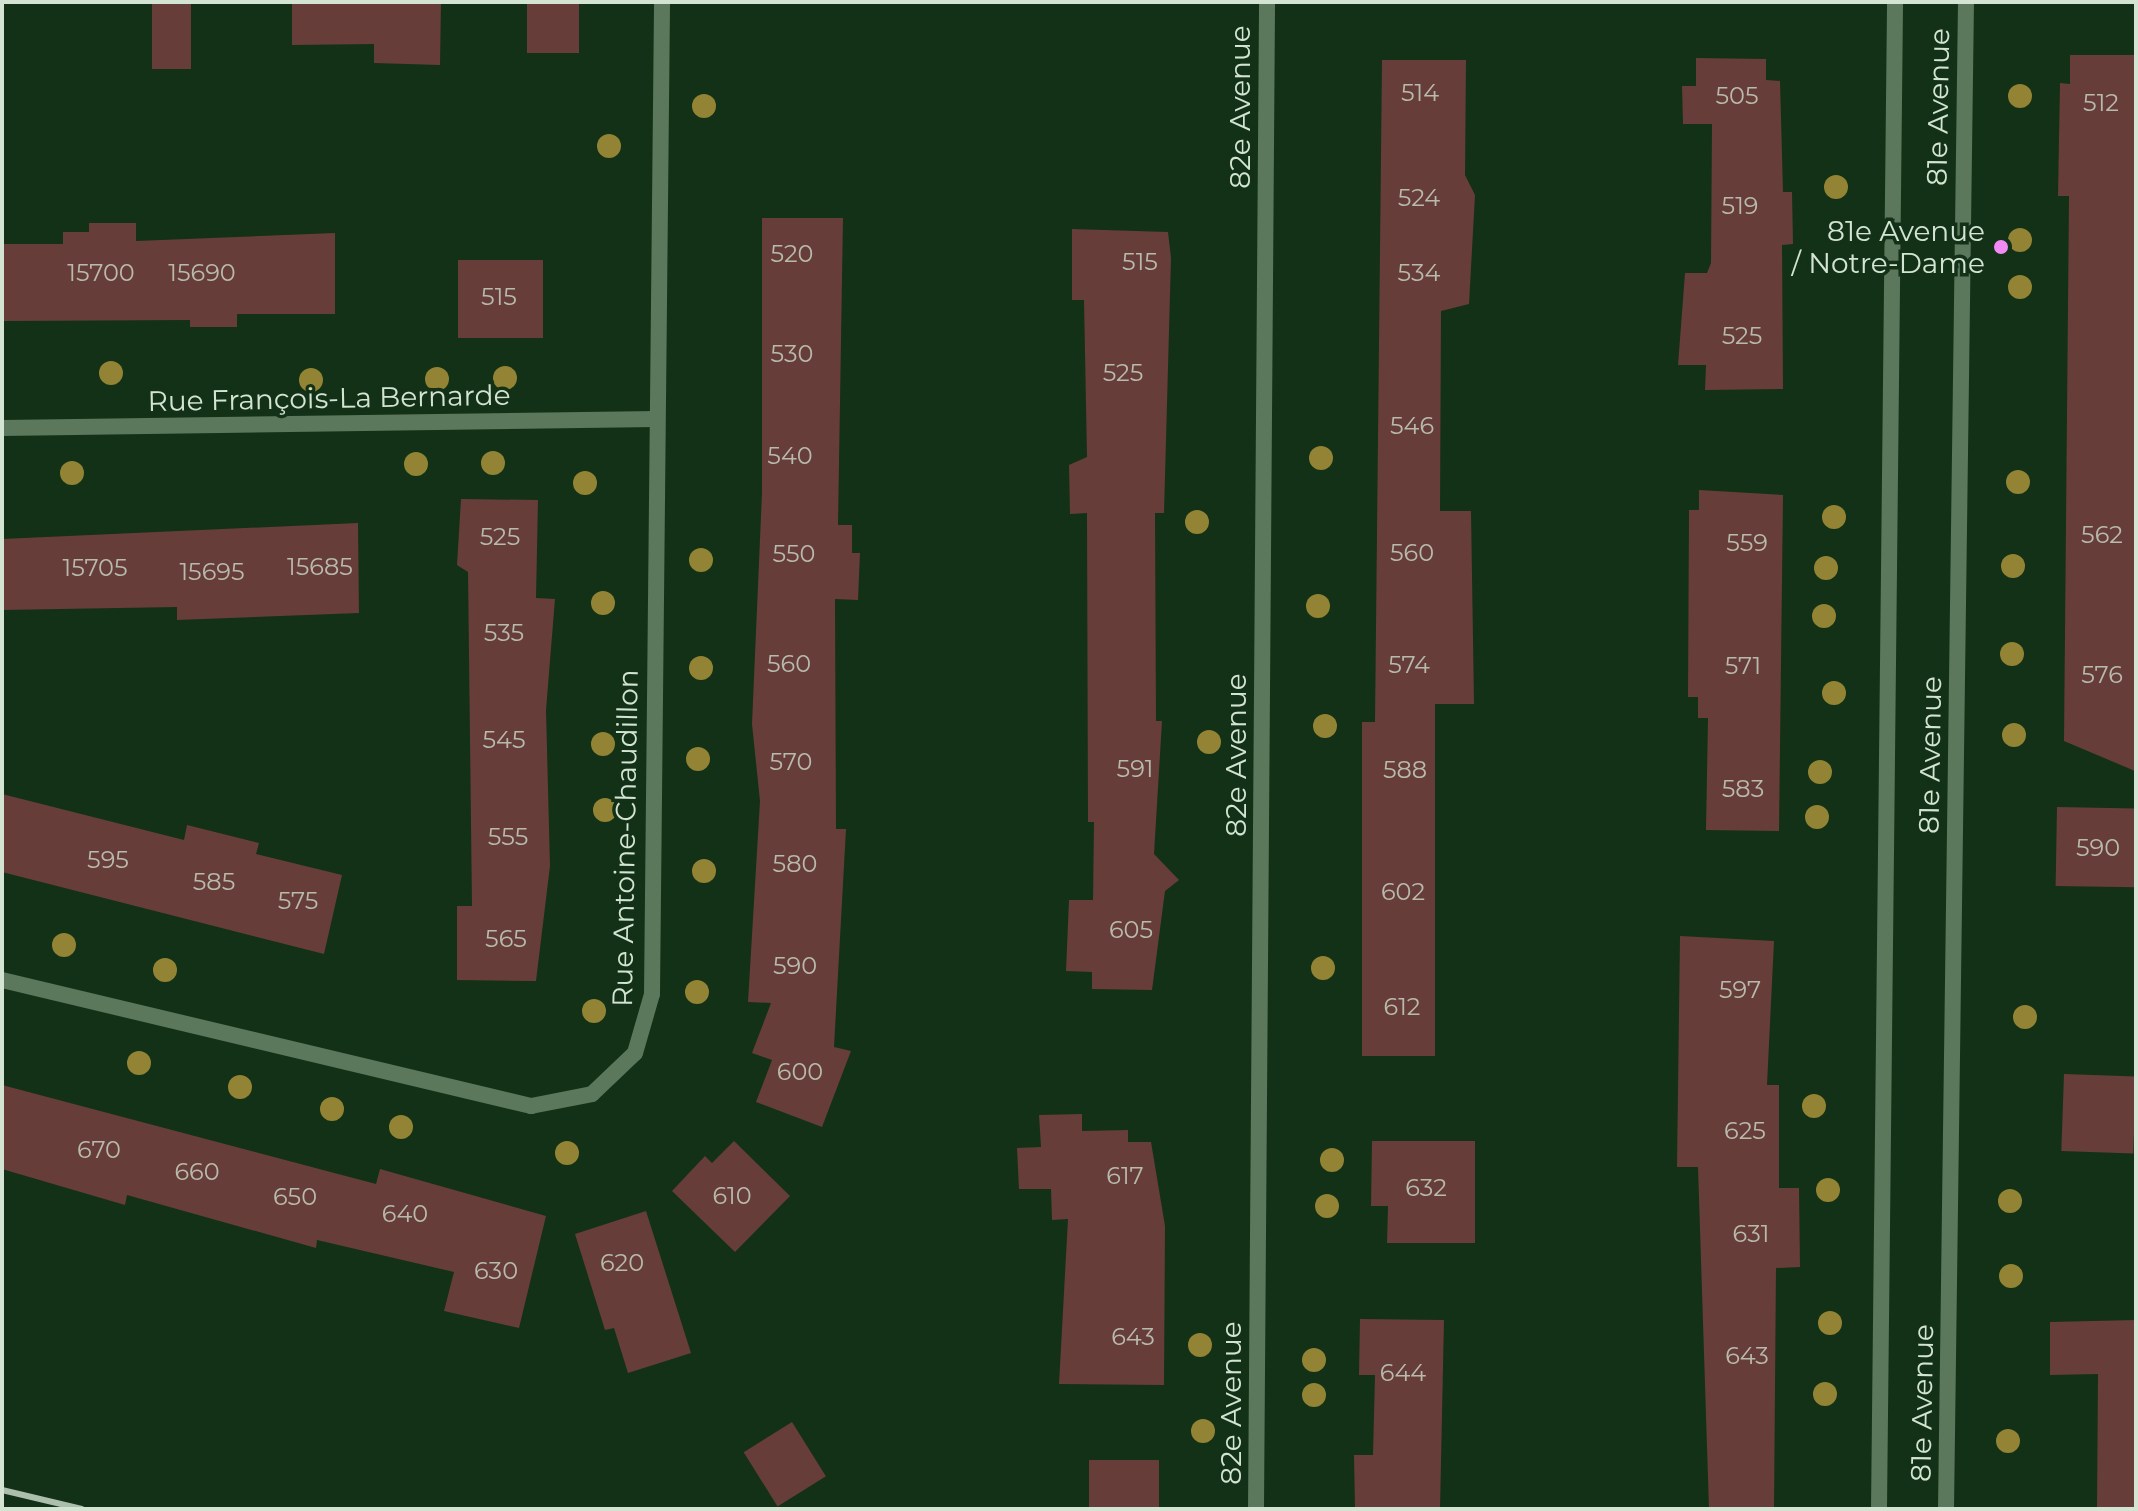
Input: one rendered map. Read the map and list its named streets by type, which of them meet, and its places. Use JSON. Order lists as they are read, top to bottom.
{
  "streets": {
    "street": [
      "82e Avenue",
      "81e Avenue",
      "Rue François-La Bernarde",
      "Rue Antoine-Chaudillon"
    ]
  },
  "crossings": [
    ["Rue François-La Bernarde", "Rue Antoine-Chaudillon"]
  ],
  "places": ["81e Avenue / Notre-Dame"],
  "house_numbers": [
    "514",
    "505",
    "512",
    "524",
    "519",
    "520",
    "515",
    "15700",
    "15690",
    "534",
    "515",
    "525",
    "530",
    "525",
    "546",
    "540",
    "562",
    "525",
    "559",
    "560",
    "550",
    "15685",
    "15705",
    "15695",
    "535",
    "560",
    "574",
    "571",
    "576",
    "545",
    "570",
    "591",
    "588",
    "583",
    "555",
    "590",
    "595",
    "580",
    "585",
    "602",
    "575",
    "605",
    "565",
    "590",
    "597",
    "612",
    "600",
    "625",
    "670",
    "660",
    "617",
    "632",
    "610",
    "650",
    "640",
    "631",
    "620",
    "630",
    "643",
    "643",
    "644"
  ]
}
